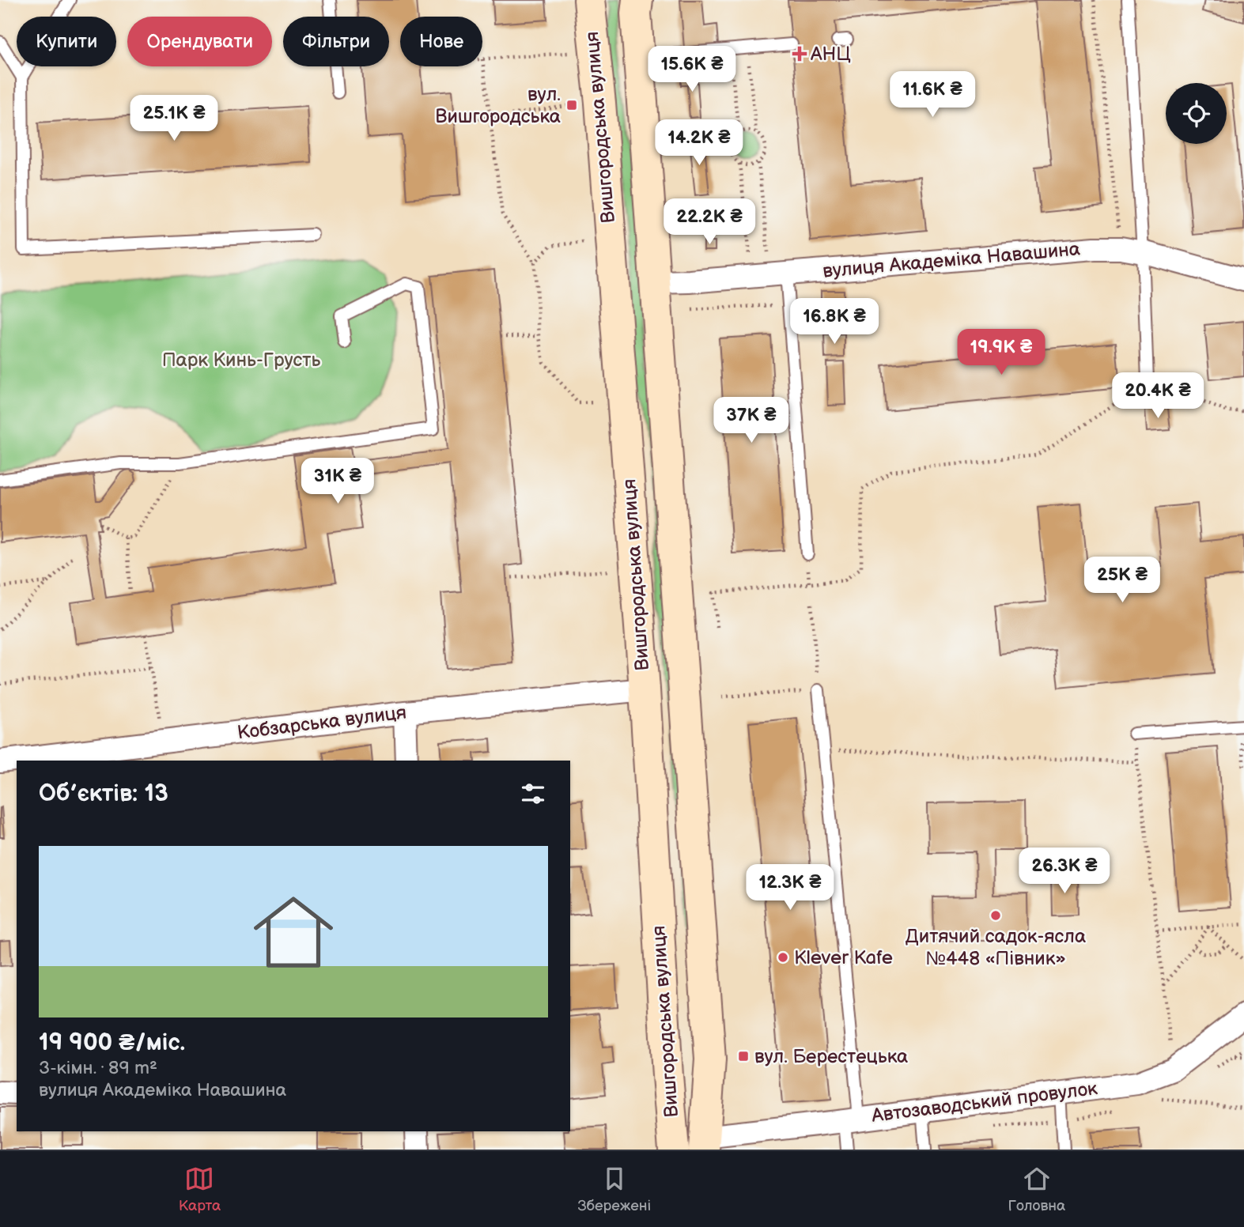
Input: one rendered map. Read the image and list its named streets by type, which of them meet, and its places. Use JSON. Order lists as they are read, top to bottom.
{
  "streets": {
    "main road": ["Вишгородська вулиця"],
    "street": ["вулиця Академіка Навашина", "Кобзарська вулиця", "Автозаводський провулок"]
  },
  "crossings": [
    ["Вишгородська вулиця", "вулиця Академіка Навашина"],
    ["Вишгородська вулиця", "Кобзарська вулиця"],
    ["Вишгородська вулиця", "Автозаводський провулок"]
  ],
  "parks": ["Парк Кинь-Грусть"],
  "places": {
    "health": ["АНЦ"],
    "transit": ["вул. Вишгородська", "вул. Берестецька"],
    "other": ["Дитячий садок-ясла №448 «Півник»", "Klever Kafe"]
  },
  "page": {
    "chip": [
      "Купити",
      "Орендувати",
      "Фільтри",
      "Нове"
    ],
    "price": [
      "15.6K ₴",
      "11.6K ₴",
      "25.1K ₴",
      "14.2K ₴",
      "22.2K ₴",
      "16.8K ₴",
      "19.9K ₴",
      "20.4K ₴",
      "37K ₴",
      "31K ₴",
      "25K ₴",
      "26.3K ₴",
      "12.3K ₴"
    ],
    "heading": "Об’єктів: 13",
    "list": [
      {
        "name": "19 900 ₴/міс.",
        "note": "3-кімн. · 89 m² · вулиця Академіка Навашина"
      }
    ],
    "tabs": ["Карта", "Збережені", "Головна"]
  }
}
